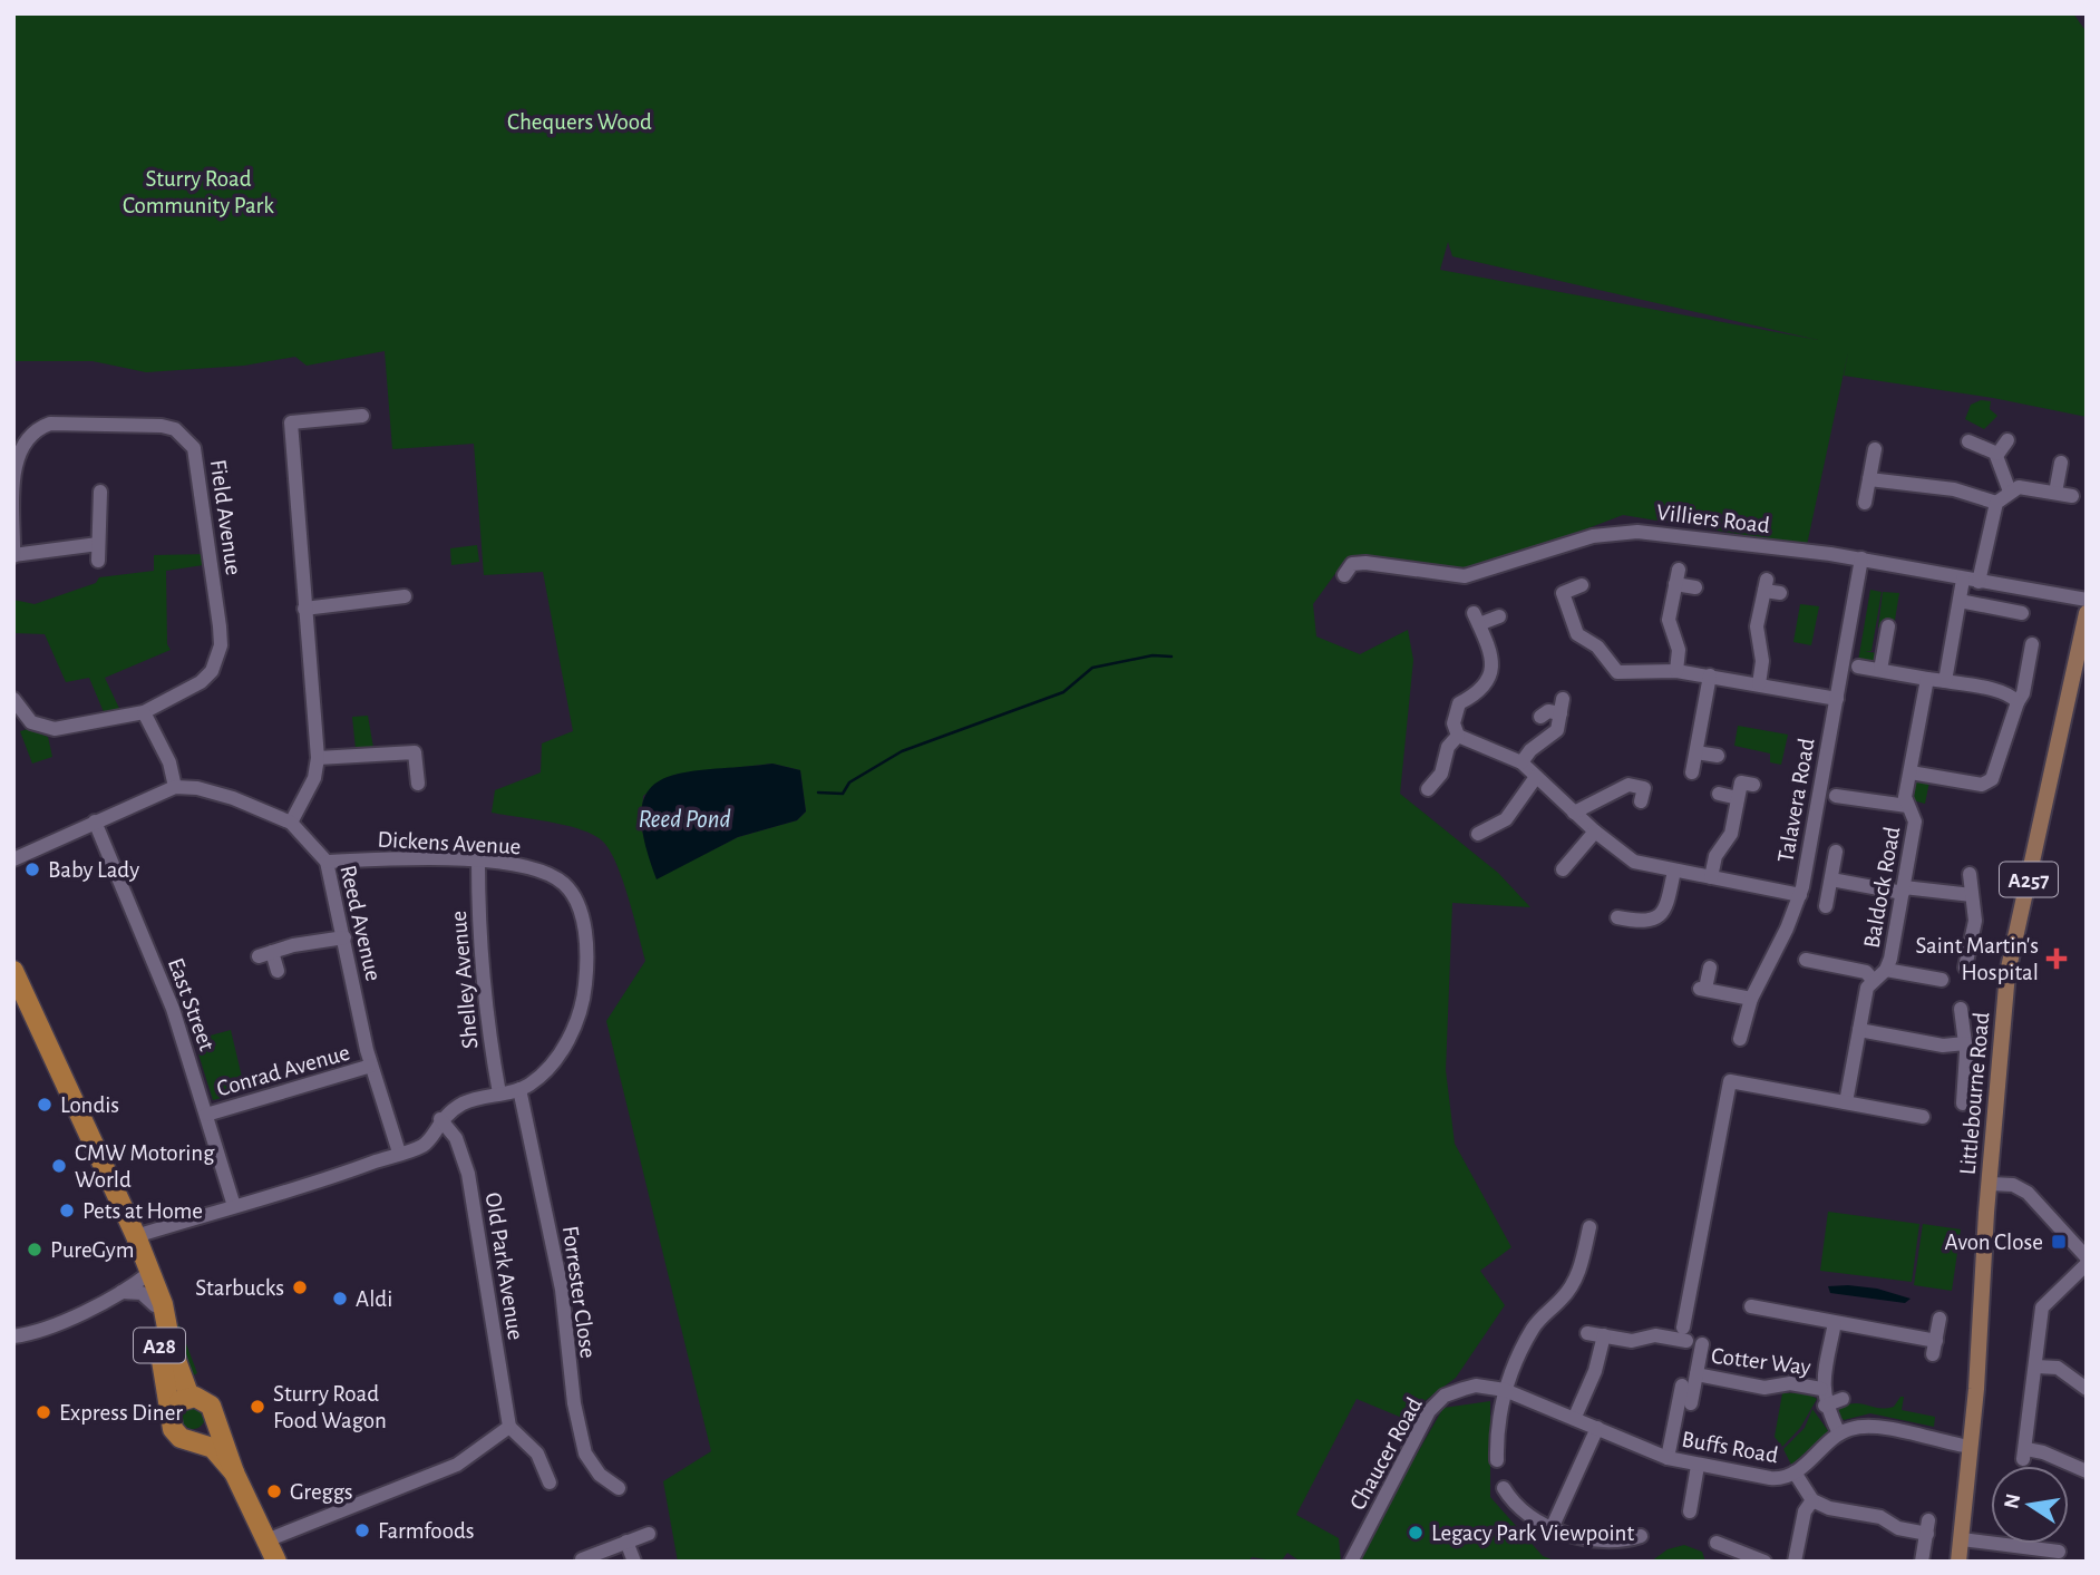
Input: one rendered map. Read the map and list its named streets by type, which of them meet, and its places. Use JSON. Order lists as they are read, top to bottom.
{
  "streets": {
    "highway": ["A28"],
    "main road": ["A257", "Littlebourne Road"],
    "street": [
      "Field Avenue",
      "Villiers Road",
      "Talavera Road",
      "Dickens Avenue",
      "Baldock Road",
      "Reed Avenue",
      "Shelley Avenue",
      "East Street",
      "Conrad Avenue",
      "Old Park Avenue",
      "Forrester Close",
      "Cotter Way",
      "Buffs Road",
      "Chaucer Road"
    ]
  },
  "crossings": [
    ["Villiers Road", "Talavera Road"],
    ["Dickens Avenue", "Reed Avenue"],
    ["Dickens Avenue", "Shelley Avenue"],
    ["Dickens Avenue", "Forrester Close"],
    ["A257", "Littlebourne Road"],
    ["Reed Avenue", "Conrad Avenue"],
    ["East Street", "Conrad Avenue"],
    ["Buffs Road", "Chaucer Road"]
  ],
  "water": ["Reed Pond"],
  "parks": ["Chequers Wood", "Sturry Road Community Park"],
  "places": {
    "other": [
      "Baby Lady",
      "Londis",
      "CMW Motoring World",
      "Pets at Home",
      "PureGym",
      "Starbucks",
      "Aldi",
      "Sturry Road Food Wagon",
      "Express Diner",
      "Greggs",
      "Farmfoods",
      "Legacy Park Viewpoint"
    ],
    "health": ["Saint Martin's Hospital"],
    "transit": ["Avon Close"]
  },
  "north": "left"
}
